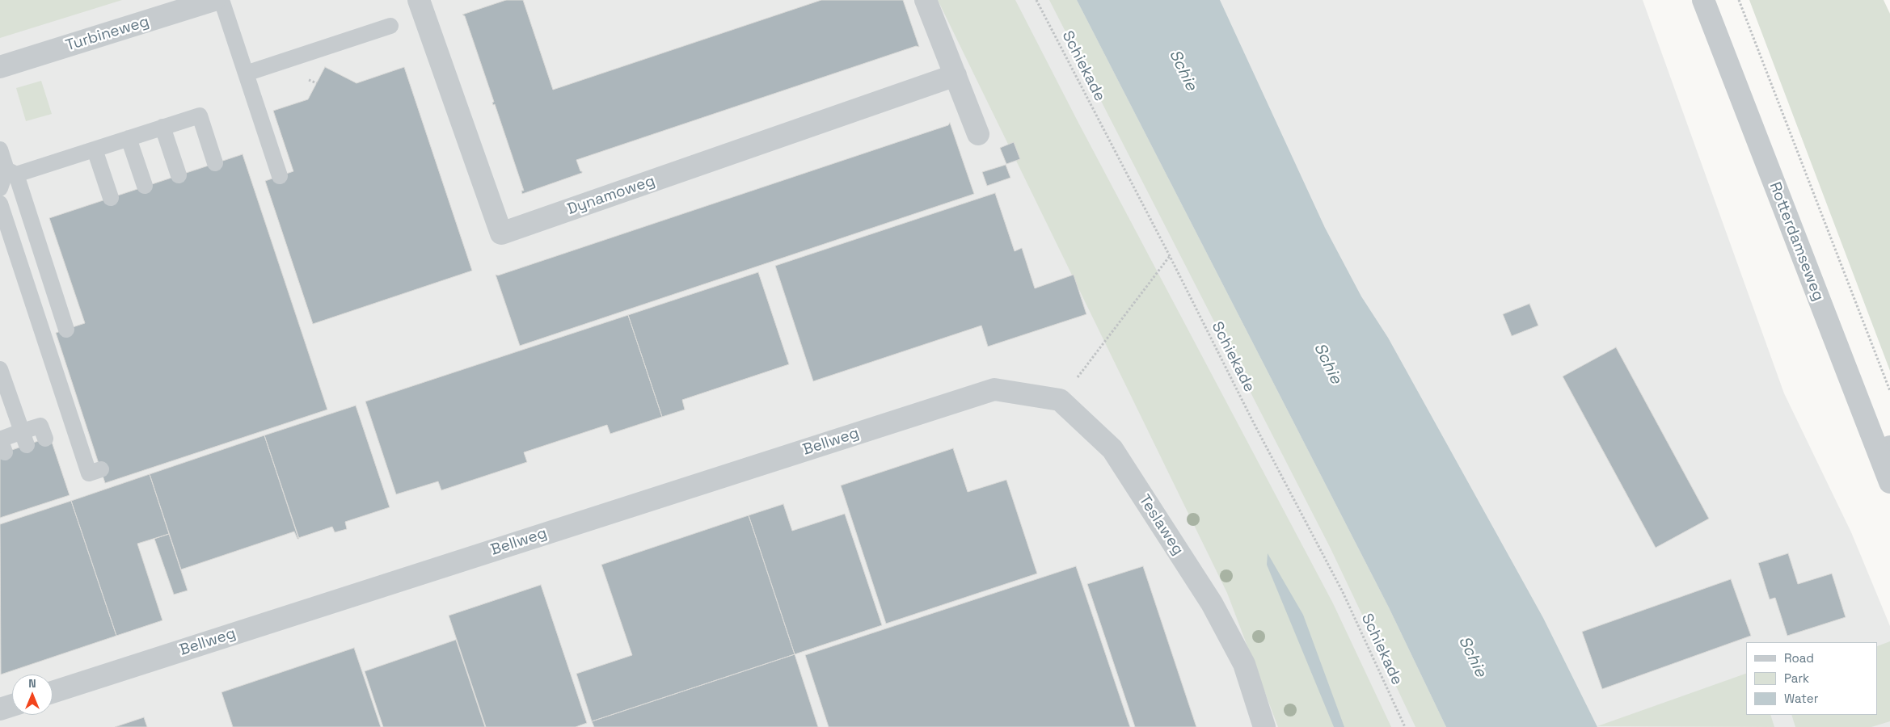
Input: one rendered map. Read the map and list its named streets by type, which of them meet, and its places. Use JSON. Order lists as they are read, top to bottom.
{
  "streets": {
    "street": [
      "Turbineweg",
      "Dynamoweg",
      "Rotterdamseweg",
      "Bellweg",
      "Teslaweg"
    ],
    "path": ["Schiekade"]
  },
  "crossings": [
    ["Bellweg", "Teslaweg"]
  ],
  "water": ["Schie"],
  "legend": ["Road", "Park", "Water"],
  "north": "top"
}
